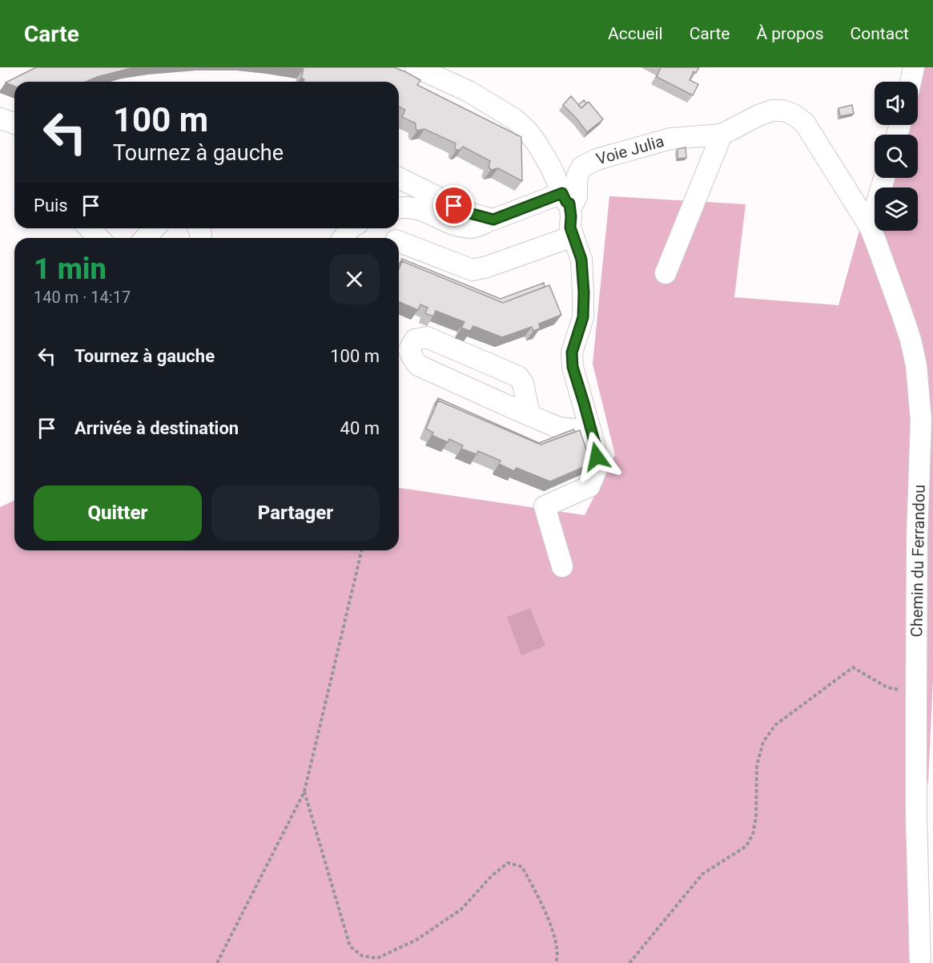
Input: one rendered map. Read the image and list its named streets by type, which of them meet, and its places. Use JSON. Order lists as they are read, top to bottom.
{
  "streets": {
    "street": ["Voie Julia", "Chemin du Ferrandou"]
  },
  "crossings": [
    ["Voie Julia", "Chemin du Ferrandou"]
  ],
  "page": {
    "header": "Carte",
    "nav": [
      "Accueil",
      "Carte",
      "À propos",
      "Contact"
    ],
    "turn": ["100 m", "Tournez à gauche"],
    "then": "Puis",
    "heading": ["1 min", "140 m · 14:17"],
    "list": [
      {
        "name": "Tournez à gauche",
        "value": "100 m"
      },
      {
        "name": "Arrivée à destination",
        "value": "40 m"
      }
    ],
    "buttons": ["Quitter", "Partager"]
  }
}
